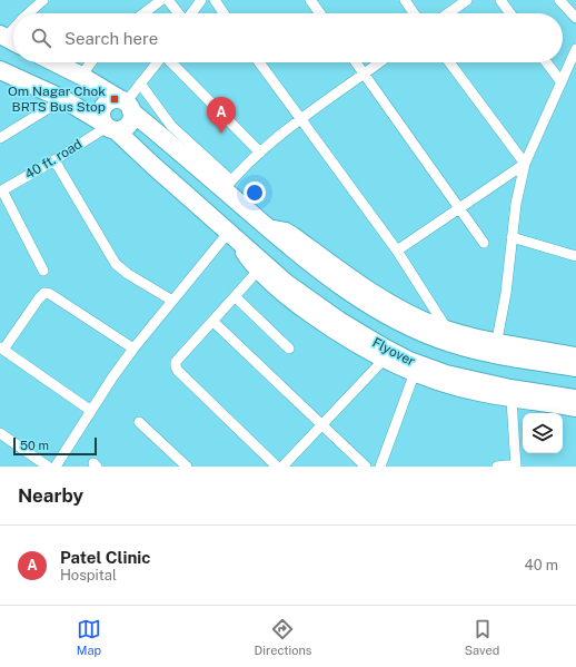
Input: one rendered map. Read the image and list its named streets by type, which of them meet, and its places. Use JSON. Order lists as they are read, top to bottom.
{
  "streets": {
    "highway": ["Flyover"],
    "street": ["40 ft. road"]
  },
  "crossings": [
    ["40 ft. road", "Flyover"]
  ],
  "places": {
    "transit": ["Om Nagar Chok BRTS Bus Stop"]
  },
  "scale_bar": "50 m",
  "page": {
    "search": "Search here",
    "pins": "A",
    "scale": "50 m",
    "heading": "Nearby",
    "list": [
      {
        "mark": "A",
        "name": "Patel Clinic",
        "note": "Hospital",
        "value": "40 m"
      }
    ],
    "nav": ["Map", "Directions", "Saved"]
  }
}
